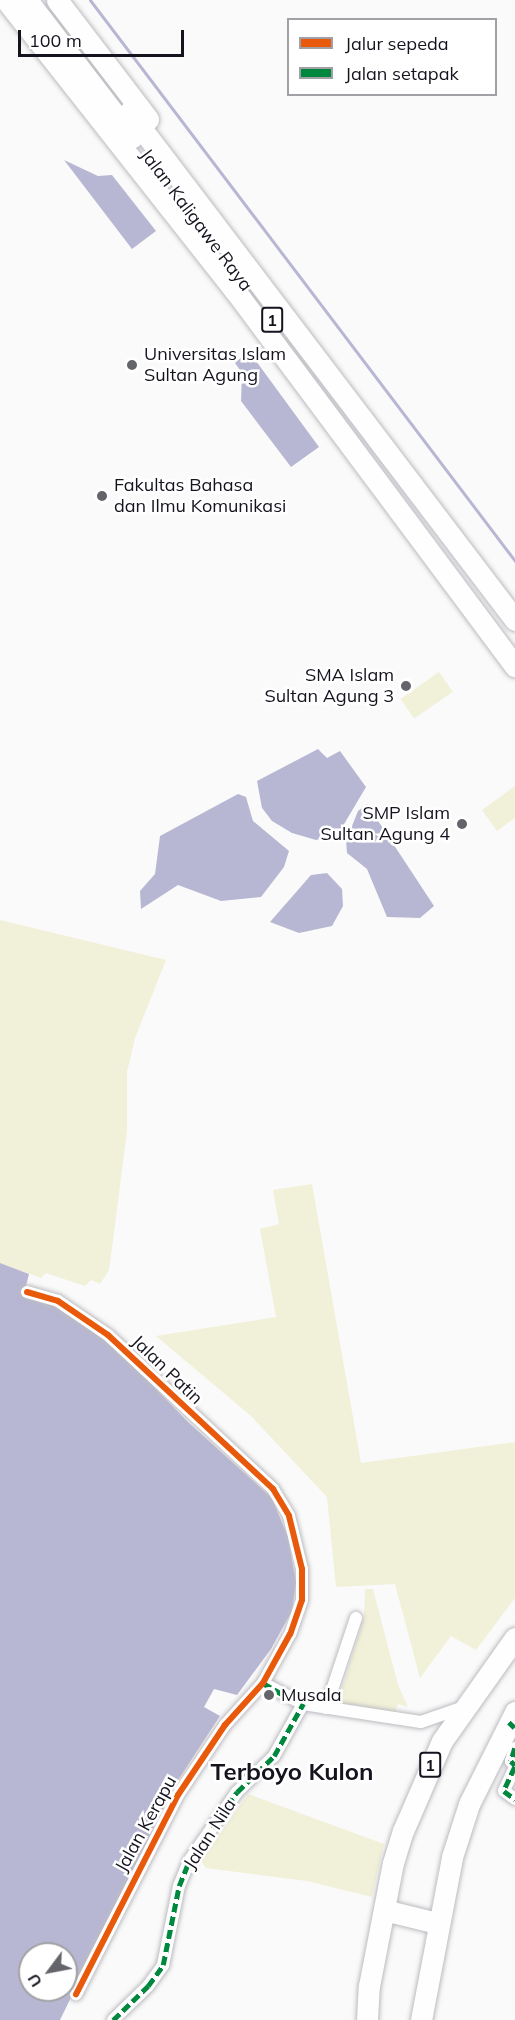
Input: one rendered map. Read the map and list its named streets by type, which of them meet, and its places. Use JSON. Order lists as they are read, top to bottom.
{
  "streets": {
    "highway": ["Jalan Kaligawe Raya", "1"],
    "street": ["Jalan Patin", "Jalan Kerapu", "Jalan Nila"]
  },
  "crossings": [
    ["Jalan Patin", "Jalan Kerapu"]
  ],
  "districts": ["Terboyo Kulon"],
  "places": [
    "Universitas Islam Sultan Agung",
    "Fakultas Bahasa dan Ilmu Komunikasi",
    "SMA Islam Sultan Agung 3",
    "SMP Islam Sultan Agung 4",
    "Musala"
  ],
  "legend": ["Jalur sepeda", "Jalan setapak"],
  "scale_bar": "100 m",
  "north": "bottom left"
}
